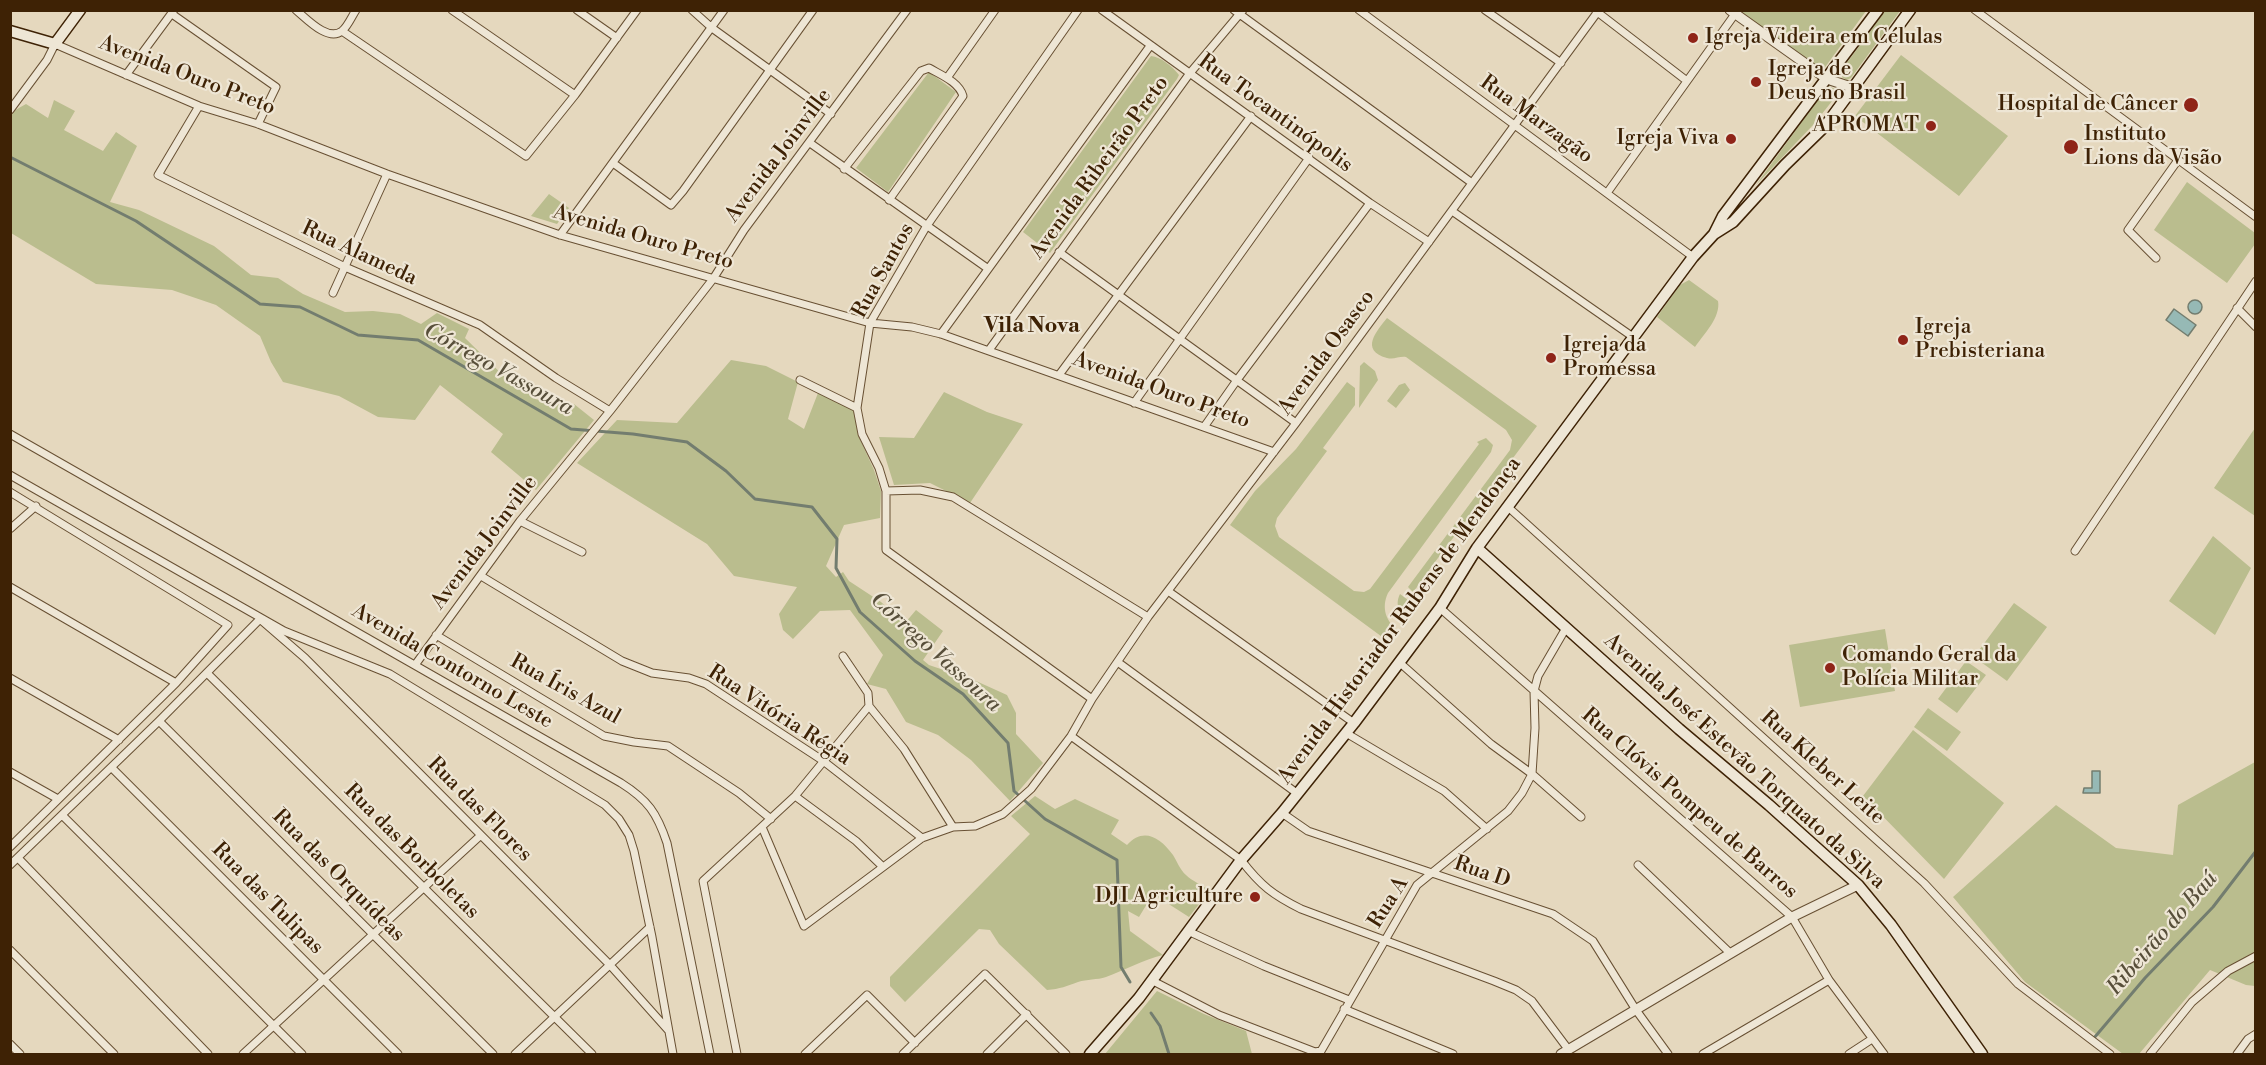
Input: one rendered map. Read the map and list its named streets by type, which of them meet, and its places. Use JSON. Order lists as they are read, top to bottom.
{
  "streets": {
    "main road": ["Avenida Ouro Preto", "Avenida Historiador Rubens de Mendonça", "Avenida José Estevão Torquato da Silva"],
    "street": [
      "Rua Tocantinópolis",
      "Rua Marzagão",
      "Avenida Joinville",
      "Avenida Ribeirão Preto",
      "Rua Alameda",
      "Rua Santos",
      "Avenida Osasco",
      "Avenida Contorno Leste",
      "Rua Íris Azul",
      "Rua Vitória Régia",
      "Rua Kleber Leite",
      "Rua Clóvis Pompeu de Barros",
      "Rua das Flores",
      "Rua das Borboletas",
      "Rua D",
      "Rua das Orquídeas",
      "Rua das Tulipas",
      "Rua A"
    ]
  },
  "crossings": [
    ["Avenida Ouro Preto", "Avenida Joinville"],
    ["Avenida Ouro Preto", "Avenida Ribeirão Preto"],
    ["Avenida Ouro Preto", "Rua Alameda"],
    ["Avenida Ouro Preto", "Rua Santos"],
    ["Avenida Ouro Preto", "Avenida Osasco"],
    ["Rua Tocantinópolis", "Avenida Ribeirão Preto"],
    ["Rua Tocantinópolis", "Avenida Osasco"],
    ["Rua Marzagão", "Avenida Osasco"],
    ["Rua Marzagão", "Avenida Historiador Rubens de Mendonça"],
    ["Avenida Joinville", "Rua Alameda"],
    ["Avenida Joinville", "Avenida Contorno Leste"],
    ["Avenida Joinville", "Rua Íris Azul"],
    ["Avenida Joinville", "Rua Vitória Régia"],
    ["Rua Santos", "Avenida Osasco"],
    ["Avenida Osasco", "Rua Vitória Régia"],
    ["Avenida Historiador Rubens de Mendonça", "Avenida José Estevão Torquato da Silva"],
    ["Avenida Historiador Rubens de Mendonça", "Rua Kleber Leite"],
    ["Avenida Historiador Rubens de Mendonça", "Rua Clóvis Pompeu de Barros"],
    ["Avenida Historiador Rubens de Mendonça", "Rua D"],
    ["Avenida Historiador Rubens de Mendonça", "Rua A"],
    ["Avenida Contorno Leste", "Rua das Flores"],
    ["Avenida José Estevão Torquato da Silva", "Rua A"],
    ["Rua Clóvis Pompeu de Barros", "Rua A"],
    ["Rua D", "Rua A"]
  ],
  "districts": ["Vila Nova"],
  "water": ["Córrego Vassoura", "Ribeirão do Baú"],
  "places": [
    "Igreja Videira em Células",
    "Igreja de Deus no Brasil",
    "Hospital de Câncer",
    "APROMAT",
    "Igreja Viva",
    "Instituto Lions da Visão",
    "Igreja Prebisteriana",
    "Igreja da Promessa",
    "Comando Geral da Polícia Militar",
    "DJI Agriculture"
  ]
}
